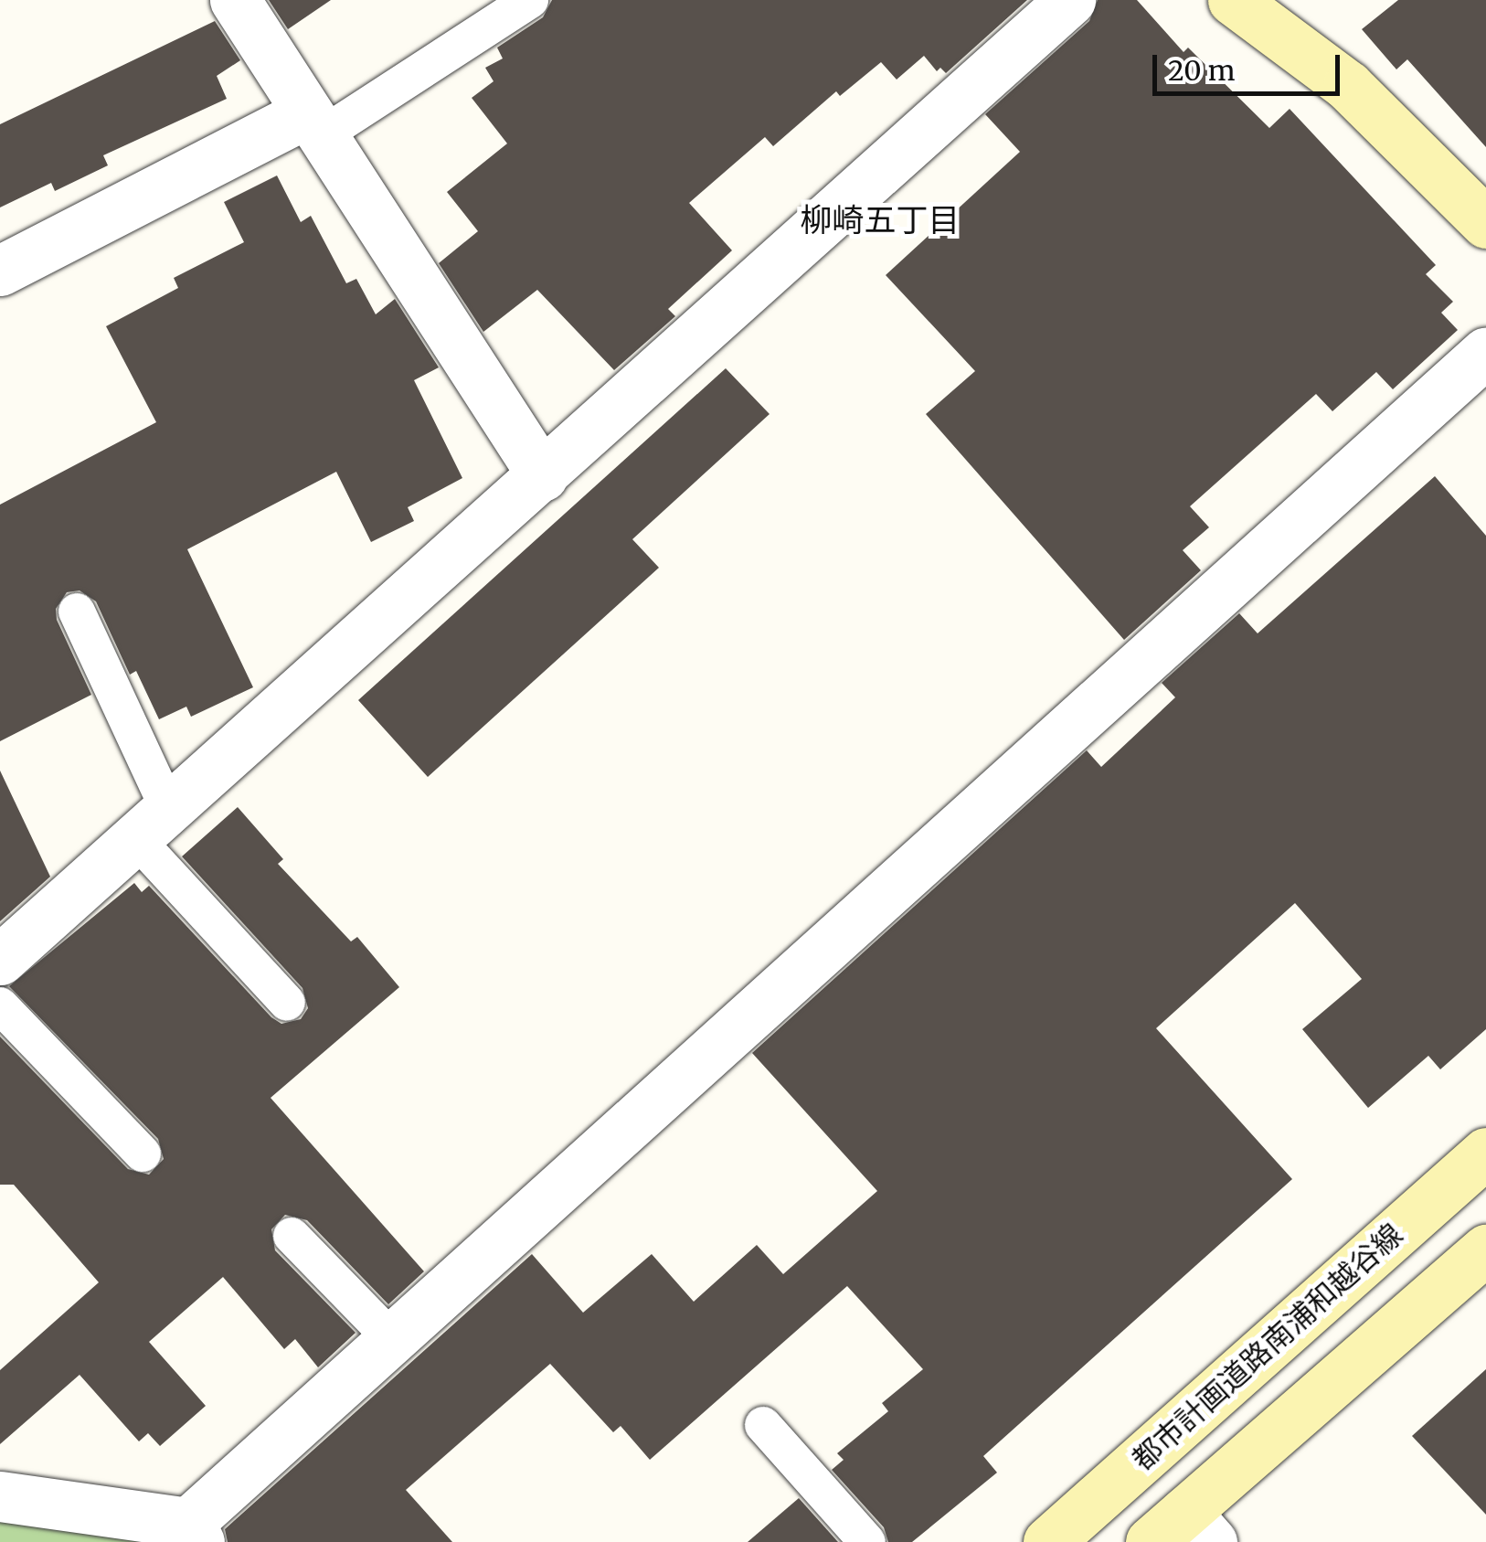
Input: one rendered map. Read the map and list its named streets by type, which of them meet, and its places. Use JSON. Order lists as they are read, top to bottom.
{
  "streets": {
    "street": ["都市計画道路南浦和越谷線"]
  },
  "districts": ["柳崎五丁目"],
  "scale_bar": "20 m"
}
